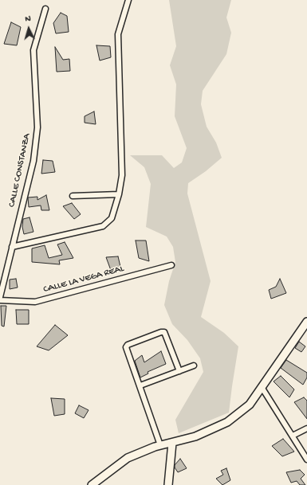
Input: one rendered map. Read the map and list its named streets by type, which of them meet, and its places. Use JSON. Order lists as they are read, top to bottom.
{
  "streets": {
    "street": ["CALLE CONSTANZA", "CALLE LA VEGA REAL"]
  },
  "north": "top"
}
